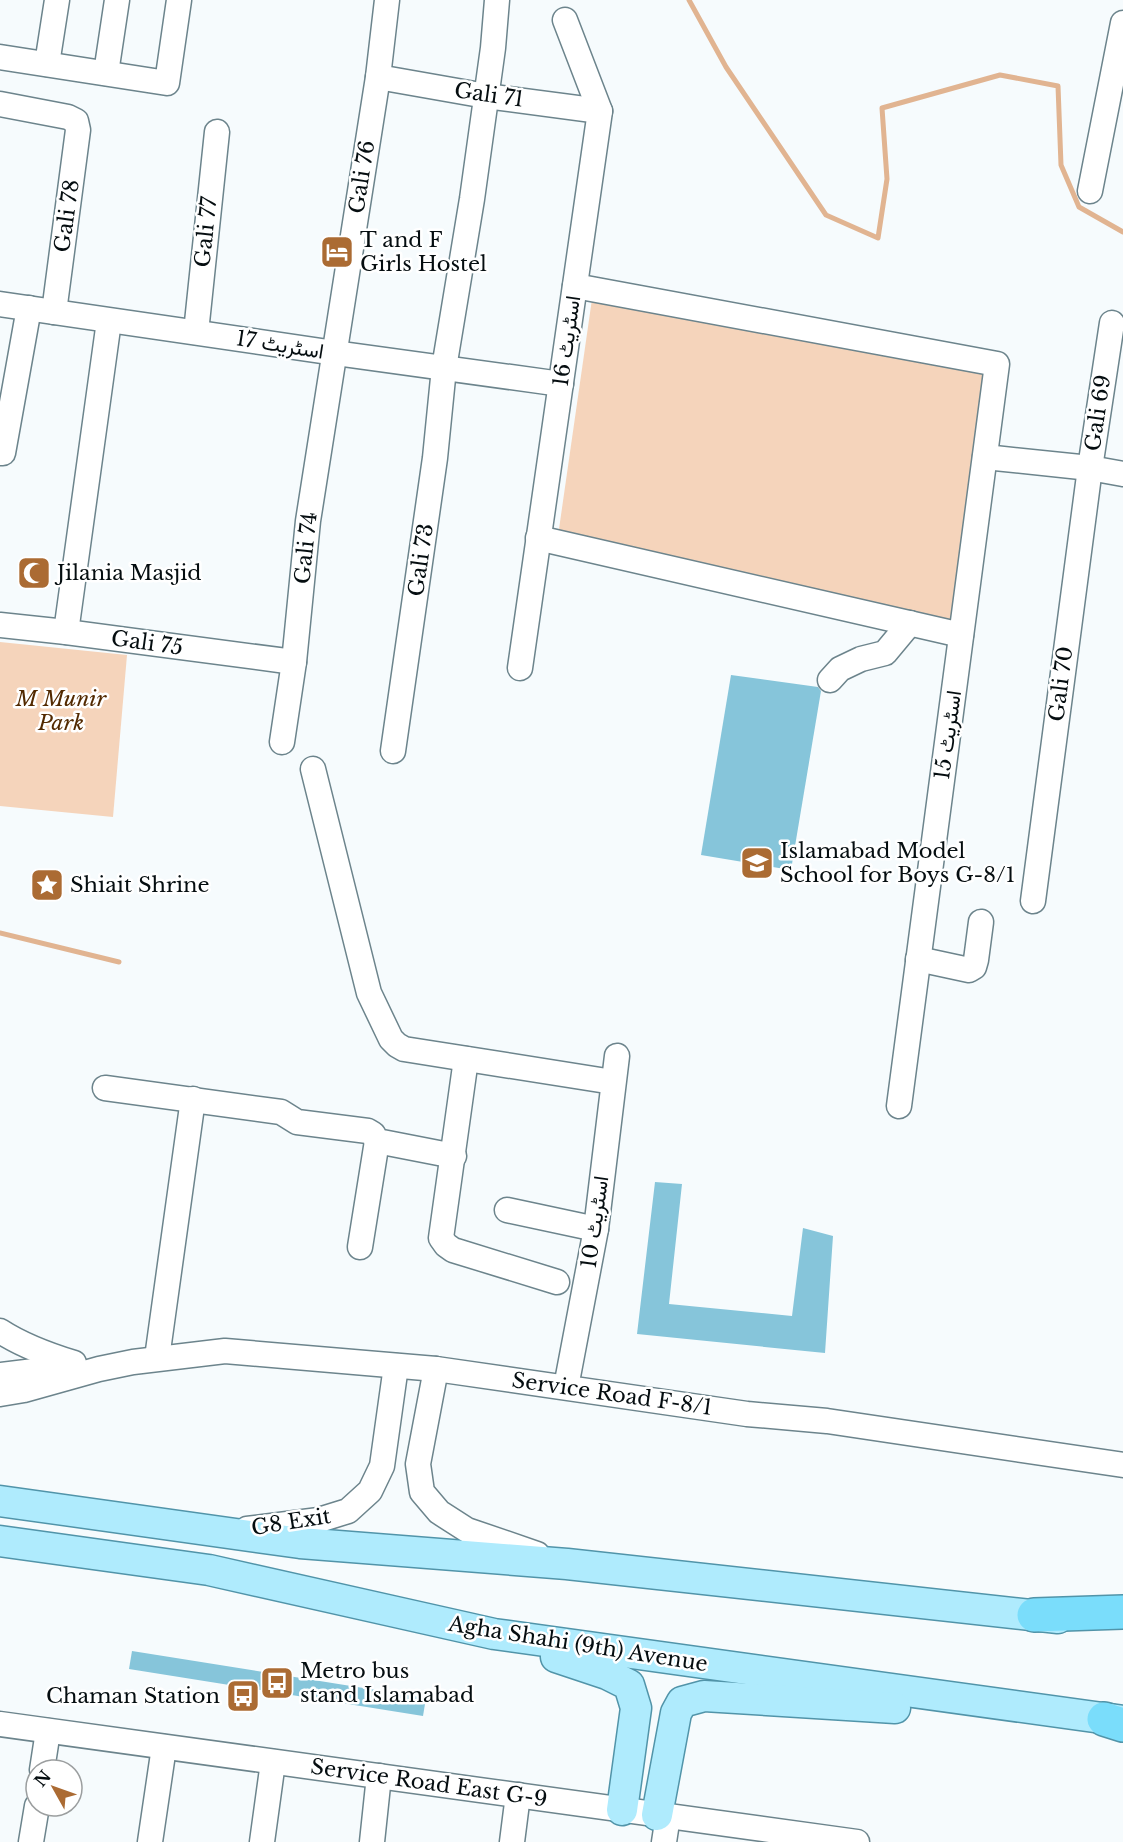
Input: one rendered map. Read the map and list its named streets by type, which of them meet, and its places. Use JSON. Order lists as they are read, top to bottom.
{
  "streets": {
    "main road": ["Agha Shahi (9th) Avenue"],
    "street": [
      "Gali 71",
      "Gali 76",
      "Gali 78",
      "Gali 77",
      "اسٹریٹ 16",
      "اسٹریٹ 17",
      "Gali 69",
      "Gali 74",
      "Gali 73",
      "Gali 75",
      "Gali 70",
      "اسٹریٹ 15",
      "اسٹریٹ 10",
      "Service Road F-8/1",
      "G8 Exit",
      "Service Road East G-9"
    ]
  },
  "crossings": [
    ["Gali 71", "Gali 76"],
    ["Gali 71", "اسٹریٹ 16"],
    ["Gali 71", "Gali 73"],
    ["Gali 76", "اسٹریٹ 17"],
    ["Gali 76", "Gali 74"],
    ["Gali 78", "اسٹریٹ 17"],
    ["Gali 77", "اسٹریٹ 17"],
    ["اسٹریٹ 16", "اسٹریٹ 17"],
    ["اسٹریٹ 16", "اسٹریٹ 15"],
    ["اسٹریٹ 17", "Gali 74"],
    ["اسٹریٹ 17", "Gali 73"],
    ["Gali 69", "Gali 70"],
    ["Gali 74", "Gali 75"],
    ["اسٹریٹ 10", "Service Road F-8/1"],
    ["Service Road F-8/1", "G8 Exit"]
  ],
  "parks": ["M Munir Park"],
  "places": {
    "hotel": ["T and F Girls Hostel"],
    "mosque": ["Jilania Masjid"],
    "school or university": ["Islamabad Model School for Boys G-8/1"],
    "place": ["Shiait Shrine"],
    "bus stop": ["Metro bus stand Islamabad", "Chaman Station"]
  },
  "north": "top left"
}
